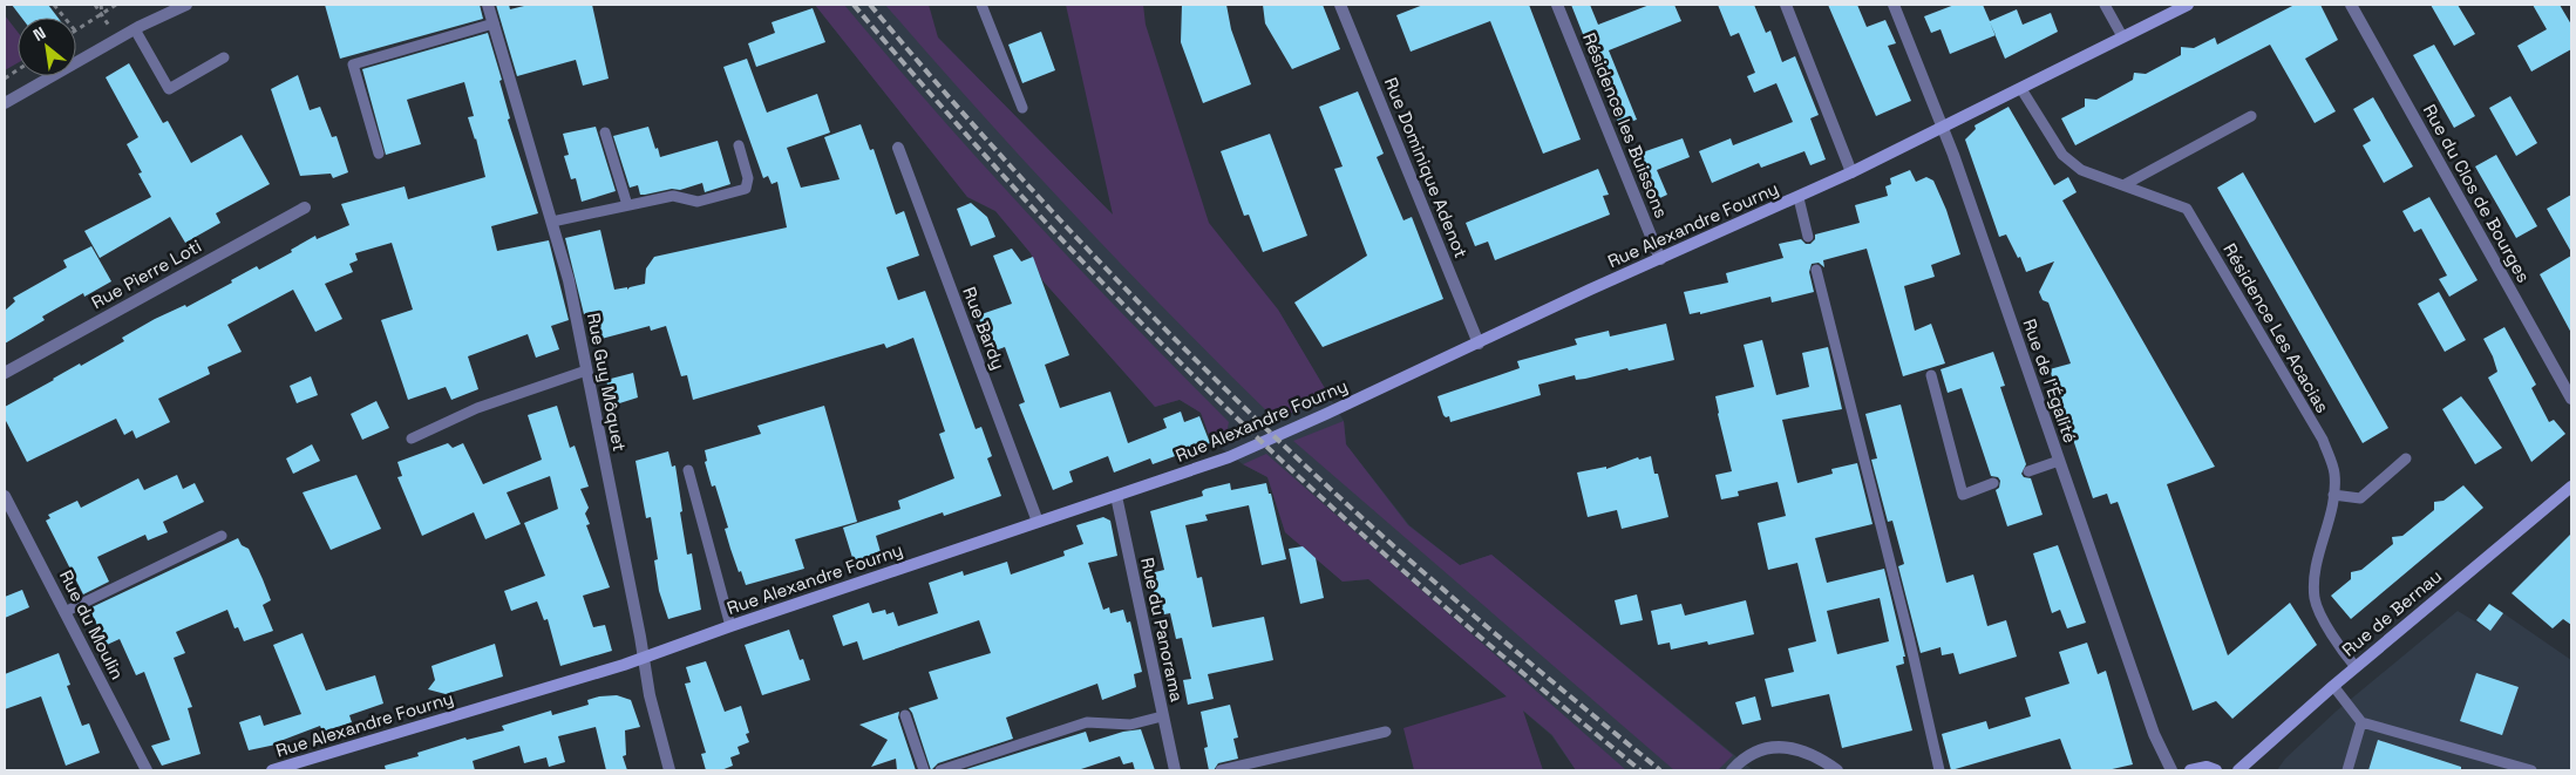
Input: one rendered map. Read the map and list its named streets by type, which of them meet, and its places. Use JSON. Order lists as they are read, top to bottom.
{
  "streets": {
    "street": [
      "Résidence les Buissons",
      "Rue Dominique Adenot",
      "Rue du Clos de Bourges",
      "Rue Alexandre Fourny",
      "Rue Pierre Loti",
      "Rue Bardy",
      "Rue de l'Égalité",
      "Rue Guy Môquet",
      "Rue de Bernau",
      "Rue du Moulin",
      "Rue du Panorama"
    ],
    "lane": ["Résidence Les Acacias"]
  },
  "crossings": [
    ["Résidence les Buissons", "Rue Alexandre Fourny"],
    ["Rue Dominique Adenot", "Rue Alexandre Fourny"],
    ["Rue Alexandre Fourny", "Rue Bardy"],
    ["Rue Alexandre Fourny", "Résidence Les Acacias"],
    ["Rue Alexandre Fourny", "Rue de l'Égalité"],
    ["Rue Alexandre Fourny", "Rue Guy Môquet"],
    ["Rue Alexandre Fourny", "Rue du Panorama"],
    ["Résidence Les Acacias", "Rue de Bernau"]
  ],
  "north": "top left"
}
